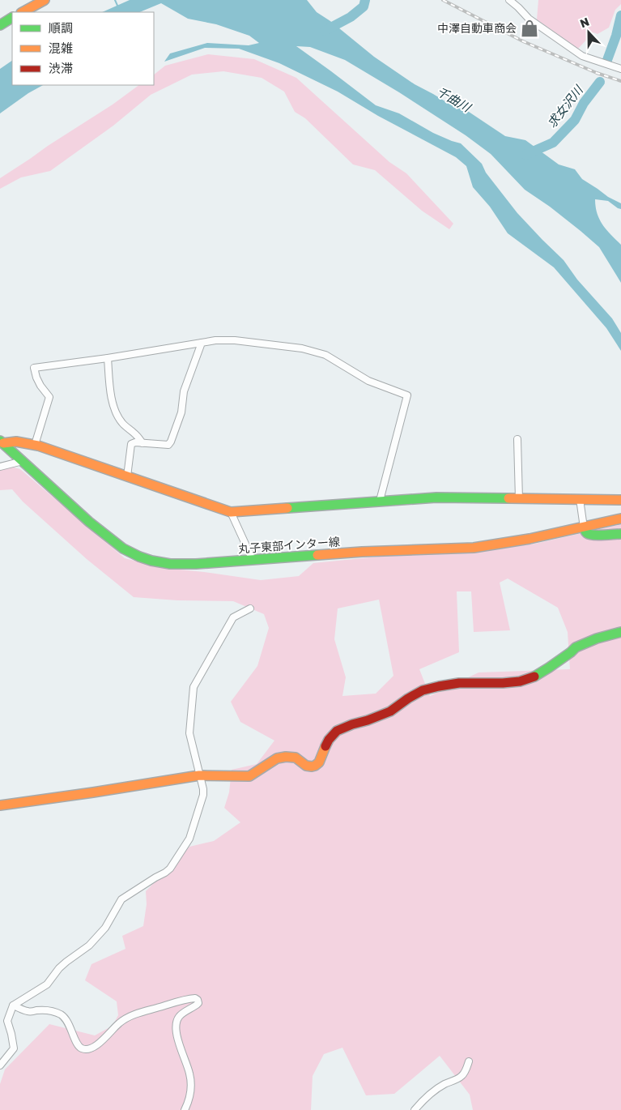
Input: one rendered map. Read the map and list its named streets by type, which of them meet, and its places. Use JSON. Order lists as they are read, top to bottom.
{
  "streets": {
    "street": ["丸子東部インター線"]
  },
  "water": ["千曲川", "求女沢川"],
  "places": {
    "shop": ["中澤自動車商会"]
  },
  "legend": ["順調", "混雑", "渋滞"],
  "north": "top"
}
